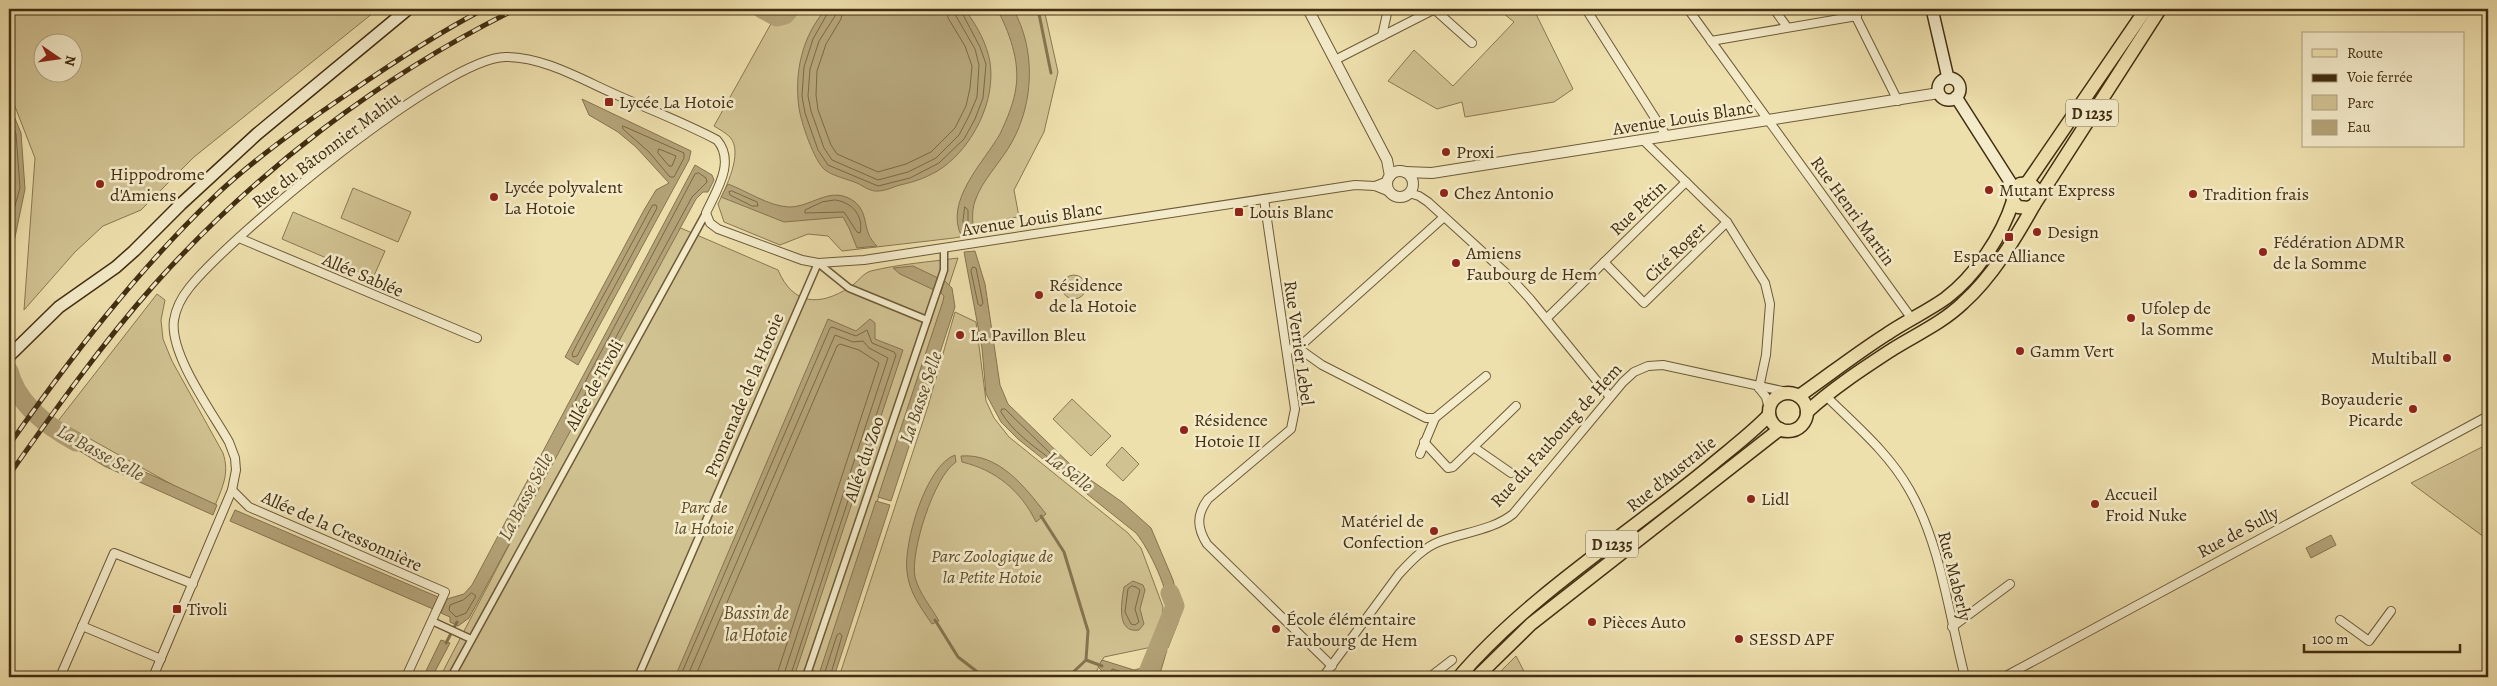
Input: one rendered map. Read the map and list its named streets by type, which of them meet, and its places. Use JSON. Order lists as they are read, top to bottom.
{
  "streets": {
    "main road": ["D 1235", "Rue d'Australie"],
    "street": [
      "Avenue Louis Blanc",
      "Rue du Bâtonnier Mahiu",
      "Rue Pétin",
      "Rue Henri Martin",
      "Cité Roger",
      "Allée Sablée",
      "Rue Verrier Lebel",
      "Allée de Tivoli",
      "Promenade de la Hotoie",
      "Rue du Faubourg de Hem",
      "Allée du Zoo",
      "Allée de la Cressonnière",
      "Rue de Sully",
      "Rue Maberly"
    ]
  },
  "crossings": [
    ["D 1235", "Rue du Faubourg de Hem"],
    ["D 1235", "Rue d'Australie"],
    ["D 1235", "Rue Maberly"],
    ["Avenue Louis Blanc", "Rue du Bâtonnier Mahiu"],
    ["Avenue Louis Blanc", "Rue Henri Martin"],
    ["Avenue Louis Blanc", "Rue Verrier Lebel"],
    ["Avenue Louis Blanc", "Allée de Tivoli"],
    ["Avenue Louis Blanc", "Promenade de la Hotoie"],
    ["Avenue Louis Blanc", "Allée du Zoo"],
    ["Rue du Bâtonnier Mahiu", "Allée Sablée"],
    ["Rue du Bâtonnier Mahiu", "Allée de Tivoli"],
    ["Rue du Bâtonnier Mahiu", "Allée de la Cressonnière"],
    ["Rue Pétin", "Cité Roger"],
    ["Rue Verrier Lebel", "Rue du Faubourg de Hem"],
    ["Rue du Faubourg de Hem", "Rue d'Australie"]
  ],
  "water": ["La Basse Selle", "La Selle", "Bassin de la Hotoie"],
  "parks": ["Parc de la Hotoie", "Parc Zoologique de la Petite Hotoie"],
  "places": {
    "transit": [
      "Lycée La Hotoie",
      "Louis Blanc",
      "Espace Alliance",
      "Tivoli"
    ],
    "other": [
      "Proxi",
      "Hippodrome d'Amiens",
      "Mutant Express",
      "Chez Antonio",
      "Tradition frais",
      "Lycée polyvalent La Hotoie",
      "Design",
      "Fédération ADMR de la Somme",
      "Amiens Faubourg de Hem",
      "Résidence de la Hotoie",
      "Ufolep de la Somme",
      "La Pavillon Bleu",
      "Gamm Vert",
      "Multiball",
      "Boyauderie Picarde",
      "Résidence Hotoie II",
      "Lidl",
      "Accueil Froid Nuke",
      "Matériel de Confection",
      "Pièces Auto",
      "École élémentaire Faubourg de Hem",
      "SESSD APF"
    ]
  },
  "legend": [
    "Route",
    "Voie ferrée",
    "Parc",
    "Eau"
  ],
  "scale_bar": "100 m",
  "north": "right"
}
